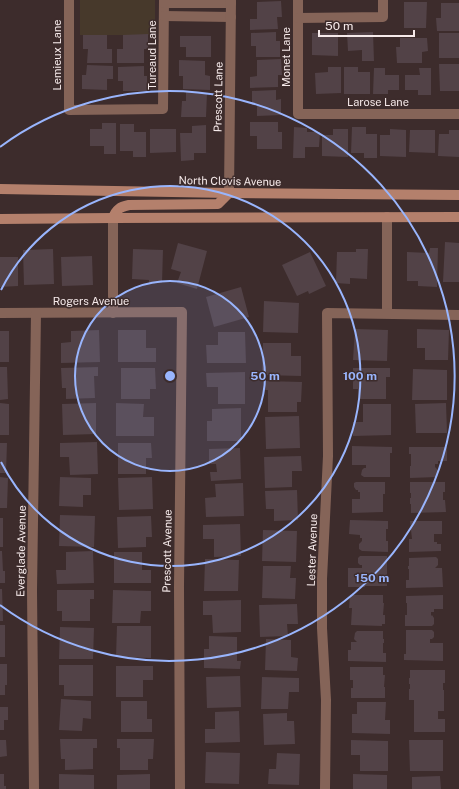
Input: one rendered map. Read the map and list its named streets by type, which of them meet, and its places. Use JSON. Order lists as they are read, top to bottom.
{
  "streets": {
    "main road": ["North Clovis Avenue"],
    "street": [
      "Lemieux Lane",
      "Tureaud Lane",
      "Monet Lane",
      "Prescott Lane",
      "Larose Lane",
      "Rogers Avenue",
      "Lester Avenue",
      "Everglade Avenue",
      "Prescott Avenue"
    ]
  },
  "crossings": [
    ["Lemieux Lane", "Tureaud Lane"],
    ["Monet Lane", "Larose Lane"],
    ["Prescott Lane", "North Clovis Avenue"],
    ["Rogers Avenue", "Everglade Avenue"],
    ["Rogers Avenue", "Prescott Avenue"]
  ],
  "scale_bar": "50 m",
  "rings": ["50 m", "100 m", "150 m"]
}
